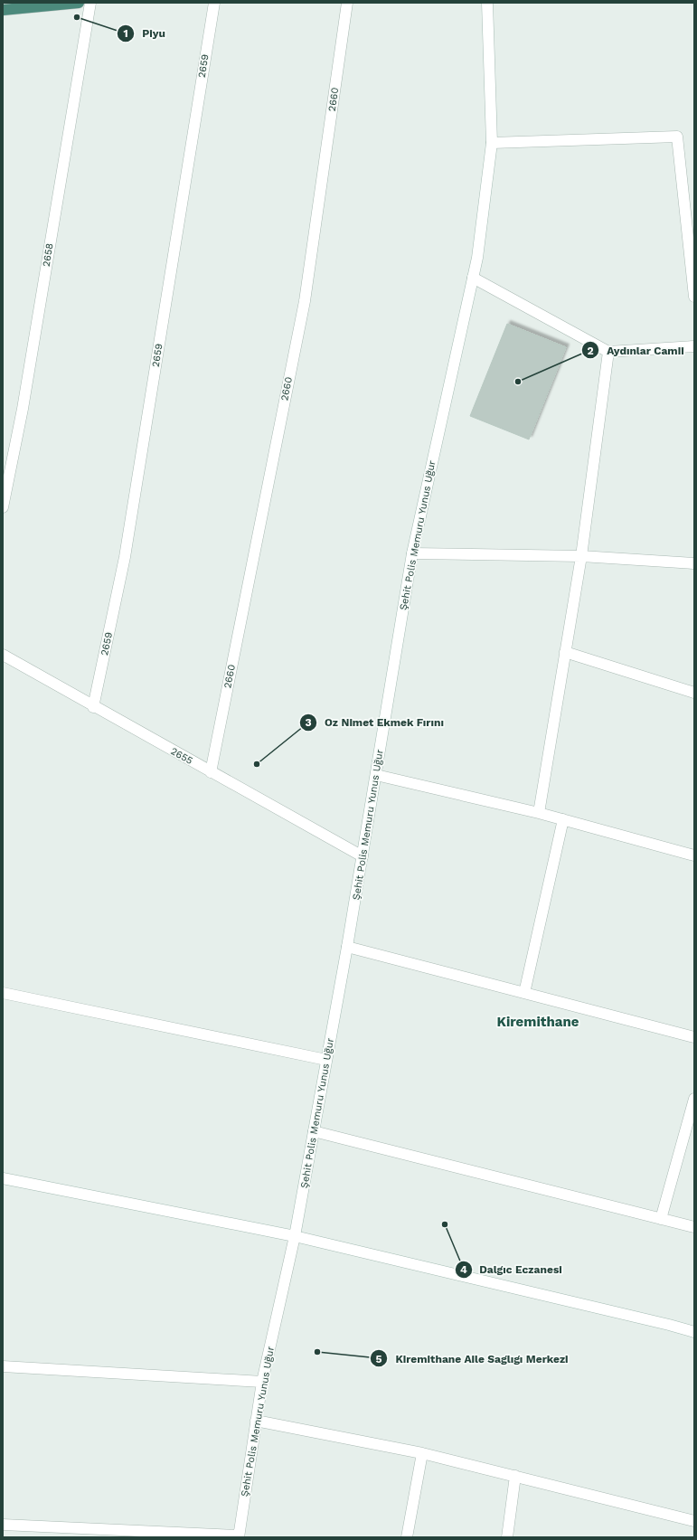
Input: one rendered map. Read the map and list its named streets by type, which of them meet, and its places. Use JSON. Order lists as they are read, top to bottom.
{
  "streets": {
    "street": [
      "2659",
      "2660",
      "2658",
      "Şehit Polis Memuru Yunus Uğur",
      "2655"
    ]
  },
  "crossings": [
    ["2659", "2655"],
    ["2660", "2655"],
    ["Şehit Polis Memuru Yunus Uğur", "2655"]
  ],
  "districts": ["Kiremithane"],
  "places": [
    "Piyu",
    "Aydınlar Camii",
    "Oz Nimet Ekmek Fırını",
    "Dalgıc Eczanesi",
    "Kiremithane Aile Saglıgı Merkezi"
  ]
}
